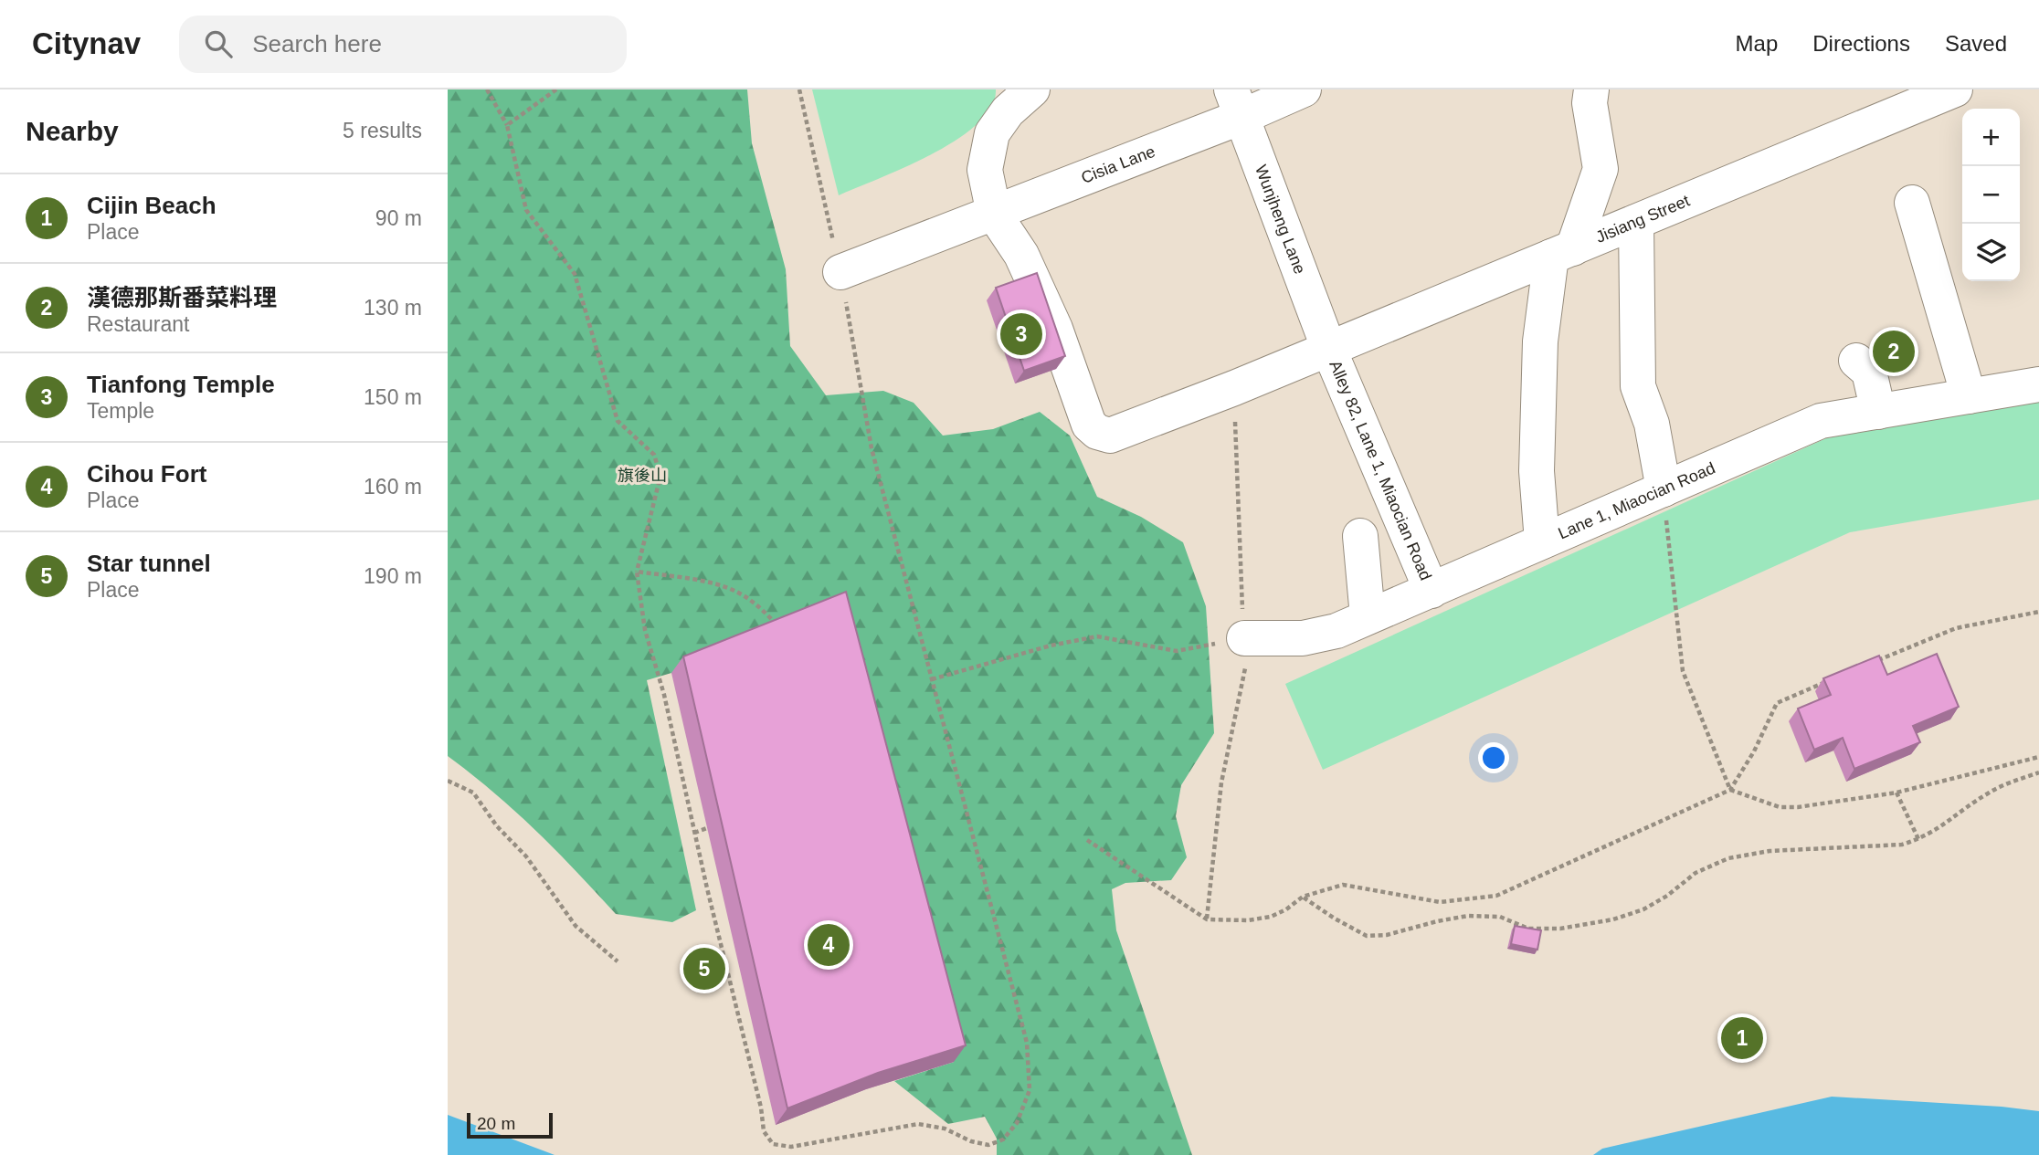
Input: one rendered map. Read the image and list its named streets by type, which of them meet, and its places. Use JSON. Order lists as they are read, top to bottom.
{
  "streets": {
    "street": [
      "Cisia Lane",
      "Wunjheng Lane",
      "Jisiang Street",
      "Alley 82, Lane 1, Miaocian Road",
      "Lane 1, Miaocian Road"
    ]
  },
  "crossings": [
    ["Cisia Lane", "Wunjheng Lane"],
    ["Cisia Lane", "Jisiang Street"],
    ["Wunjheng Lane", "Jisiang Street"],
    ["Wunjheng Lane", "Alley 82, Lane 1, Miaocian Road"],
    ["Jisiang Street", "Alley 82, Lane 1, Miaocian Road"],
    ["Alley 82, Lane 1, Miaocian Road", "Lane 1, Miaocian Road"]
  ],
  "parks": ["旗後山"],
  "scale_bar": "20 m",
  "page": {
    "header": "Citynav",
    "search": "Search here",
    "nav": ["Map", "Directions", "Saved"],
    "heading": ["Nearby", "5 results"],
    "map_buttons": ["+", "−"],
    "list": [
      {
        "mark": "1",
        "name": "Cijin Beach",
        "note": "Place",
        "value": "90 m"
      },
      {
        "mark": "2",
        "name": "漢德那斯番菜料理",
        "note": "Restaurant",
        "value": "130 m"
      },
      {
        "mark": "3",
        "name": "Tianfong Temple",
        "note": "Temple",
        "value": "150 m"
      },
      {
        "mark": "4",
        "name": "Cihou Fort",
        "note": "Place",
        "value": "160 m"
      },
      {
        "mark": "5",
        "name": "Star tunnel",
        "note": "Place",
        "value": "190 m"
      }
    ],
    "pins": [
      "3",
      "2",
      "4",
      "5",
      "1"
    ],
    "scale": "20 m"
  }
}
